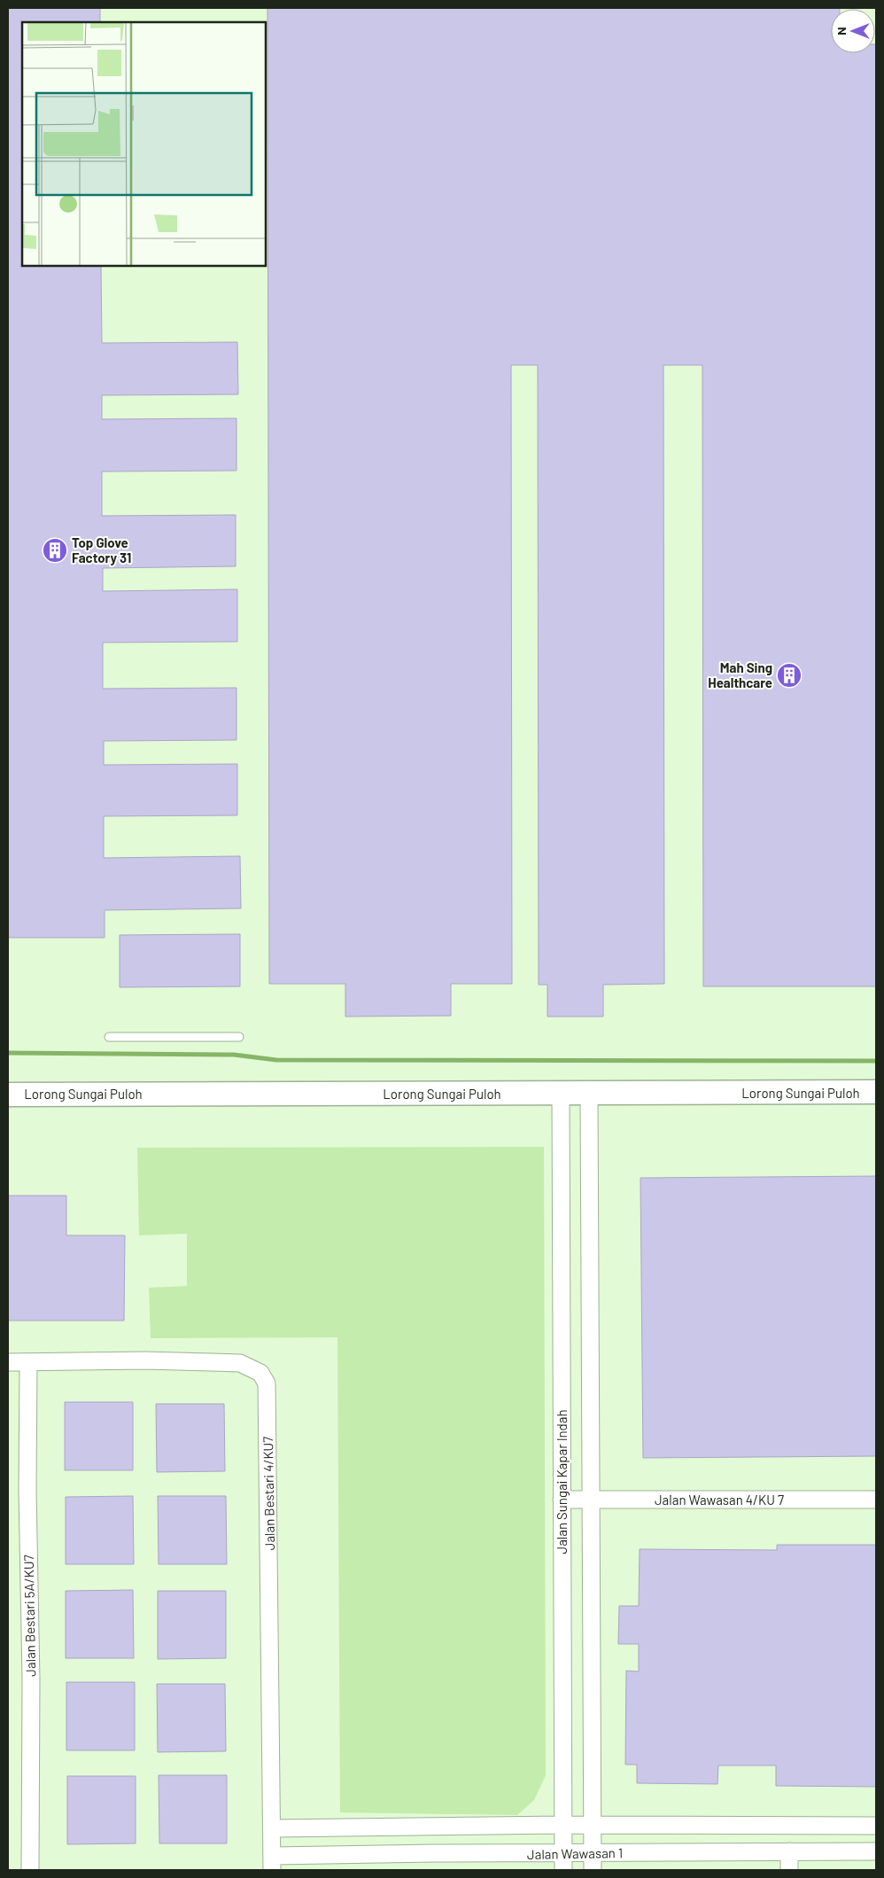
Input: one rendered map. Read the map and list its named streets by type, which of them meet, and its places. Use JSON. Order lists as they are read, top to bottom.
{
  "streets": {
    "street": [
      "Lorong Sungai Puloh",
      "Jalan Sungai Kapar Indah",
      "Jalan Bestari 4/KU7",
      "Jalan Wawasan 4/KU 7",
      "Jalan Bestari 5A/KU7",
      "Jalan Wawasan 1"
    ]
  },
  "crossings": [
    ["Lorong Sungai Puloh", "Jalan Sungai Kapar Indah"],
    ["Jalan Sungai Kapar Indah", "Jalan Wawasan 4/KU 7"],
    ["Jalan Sungai Kapar Indah", "Jalan Wawasan 1"],
    ["Jalan Bestari 4/KU7", "Jalan Bestari 5A/KU7"],
    ["Jalan Bestari 4/KU7", "Jalan Wawasan 1"]
  ],
  "places": {
    "building": ["Top Glove Factory 31", "Mah Sing Healthcare"]
  },
  "north": "left"
}
